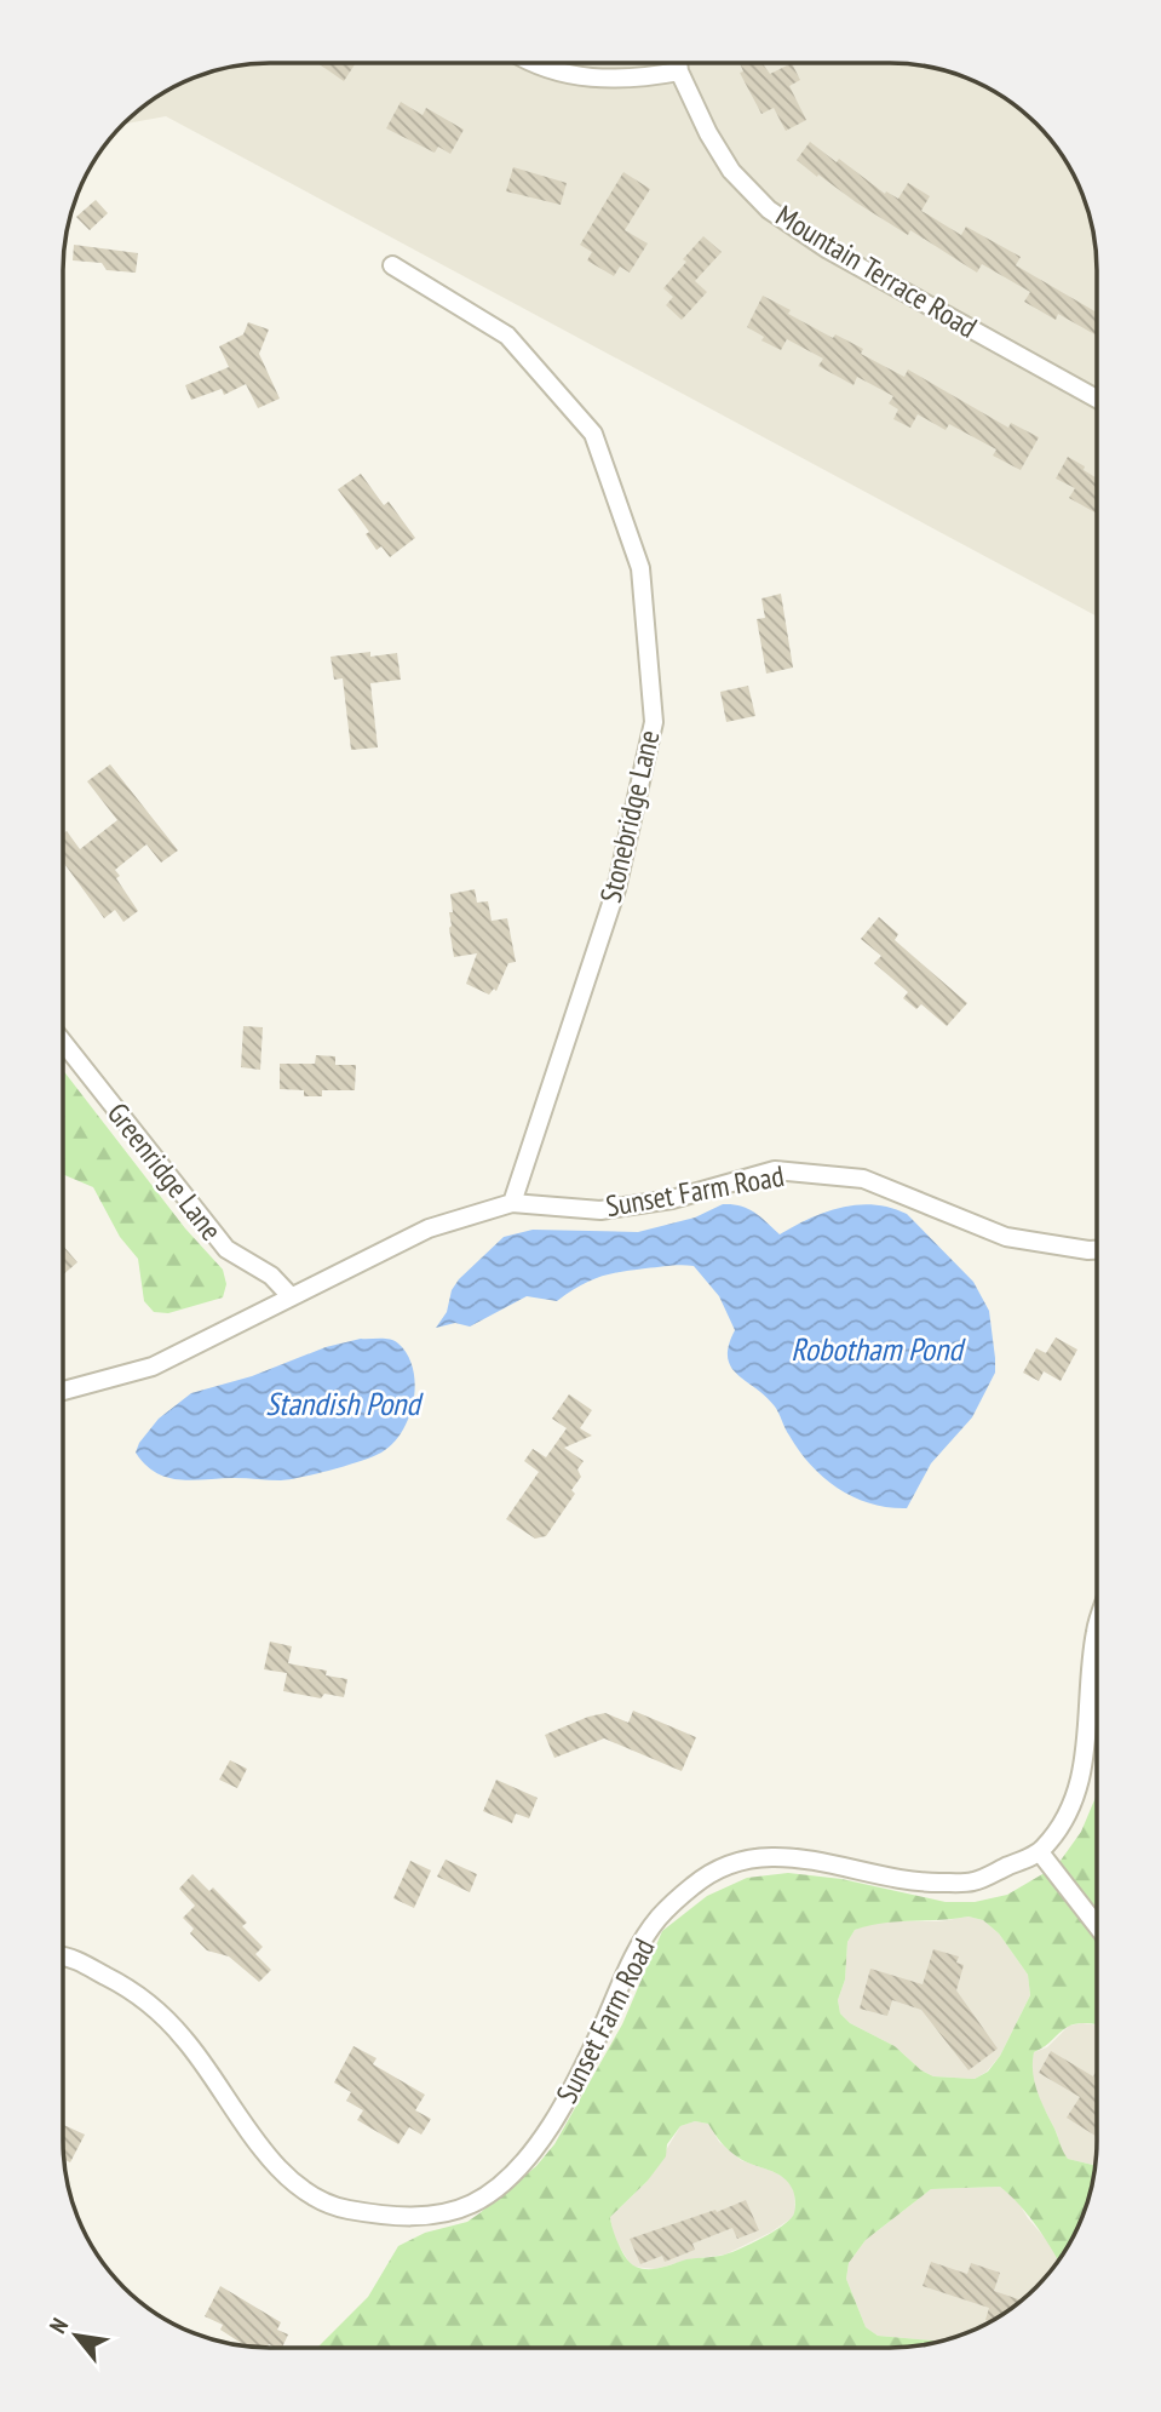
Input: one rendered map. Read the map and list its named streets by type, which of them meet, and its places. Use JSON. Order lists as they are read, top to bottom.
{
  "streets": {
    "street": [
      "Mountain Terrace Road",
      "Stonebridge Lane",
      "Greenridge Lane",
      "Sunset Farm Road"
    ]
  },
  "crossings": [
    ["Stonebridge Lane", "Sunset Farm Road"],
    ["Greenridge Lane", "Sunset Farm Road"]
  ],
  "water": ["Robotham Pond", "Standish Pond"],
  "north": "top left"
}
